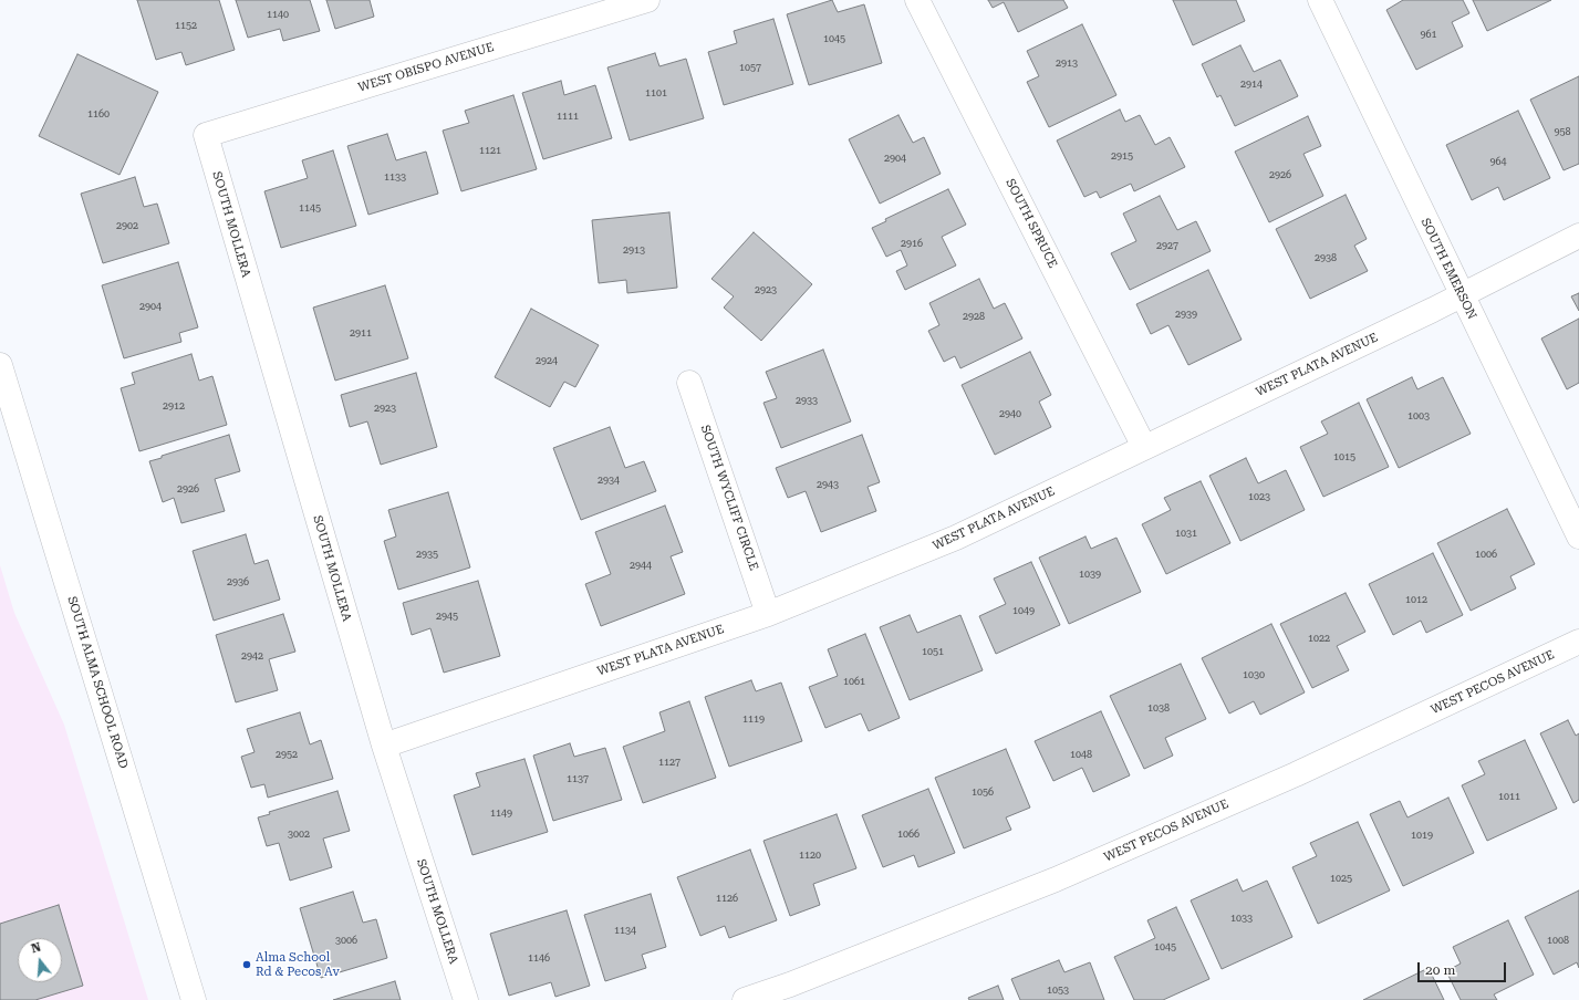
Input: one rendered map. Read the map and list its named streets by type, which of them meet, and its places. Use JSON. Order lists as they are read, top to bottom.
{
  "streets": {
    "street": [
      "WEST OBISPO AVENUE",
      "SOUTH SPRUCE",
      "SOUTH MOLLERA",
      "SOUTH EMERSON",
      "WEST PLATA AVENUE",
      "SOUTH WYCLIFF CIRCLE",
      "SOUTH ALMA SCHOOL ROAD",
      "WEST PECOS AVENUE"
    ]
  },
  "crossings": [
    ["WEST OBISPO AVENUE", "SOUTH MOLLERA"],
    ["SOUTH SPRUCE", "WEST PLATA AVENUE"],
    ["SOUTH MOLLERA", "WEST PLATA AVENUE"],
    ["SOUTH EMERSON", "WEST PLATA AVENUE"],
    ["WEST PLATA AVENUE", "SOUTH WYCLIFF CIRCLE"]
  ],
  "places": ["Alma School Rd & Pecos Av"],
  "house_numbers": [
    "1140",
    "1152",
    "961",
    "1045",
    "2913",
    "1057",
    "2914",
    "1101",
    "1160",
    "1111",
    "958",
    "1121",
    "2915",
    "2904",
    "964",
    "2926",
    "1133",
    "1145",
    "2902",
    "2916",
    "2927",
    "2913",
    "2938",
    "2923",
    "2904",
    "2939",
    "2928",
    "2911",
    "2924",
    "2933",
    "2912",
    "2923",
    "2940",
    "1003",
    "1015",
    "2934",
    "2943",
    "2926",
    "1023",
    "1031",
    "2935",
    "1006",
    "2944",
    "1039",
    "2936",
    "1012",
    "1049",
    "2945",
    "1022",
    "1051",
    "2942",
    "1030",
    "1061",
    "1038",
    "1119",
    "2952",
    "1048",
    "1127",
    "1137",
    "1056",
    "1011",
    "1149",
    "3002",
    "1066",
    "1019",
    "1120",
    "1025",
    "1126",
    "1033",
    "1134",
    "3006",
    "1008",
    "1045",
    "1146",
    "1053"
  ],
  "scale_bar": "20 m",
  "north": "top"
}
